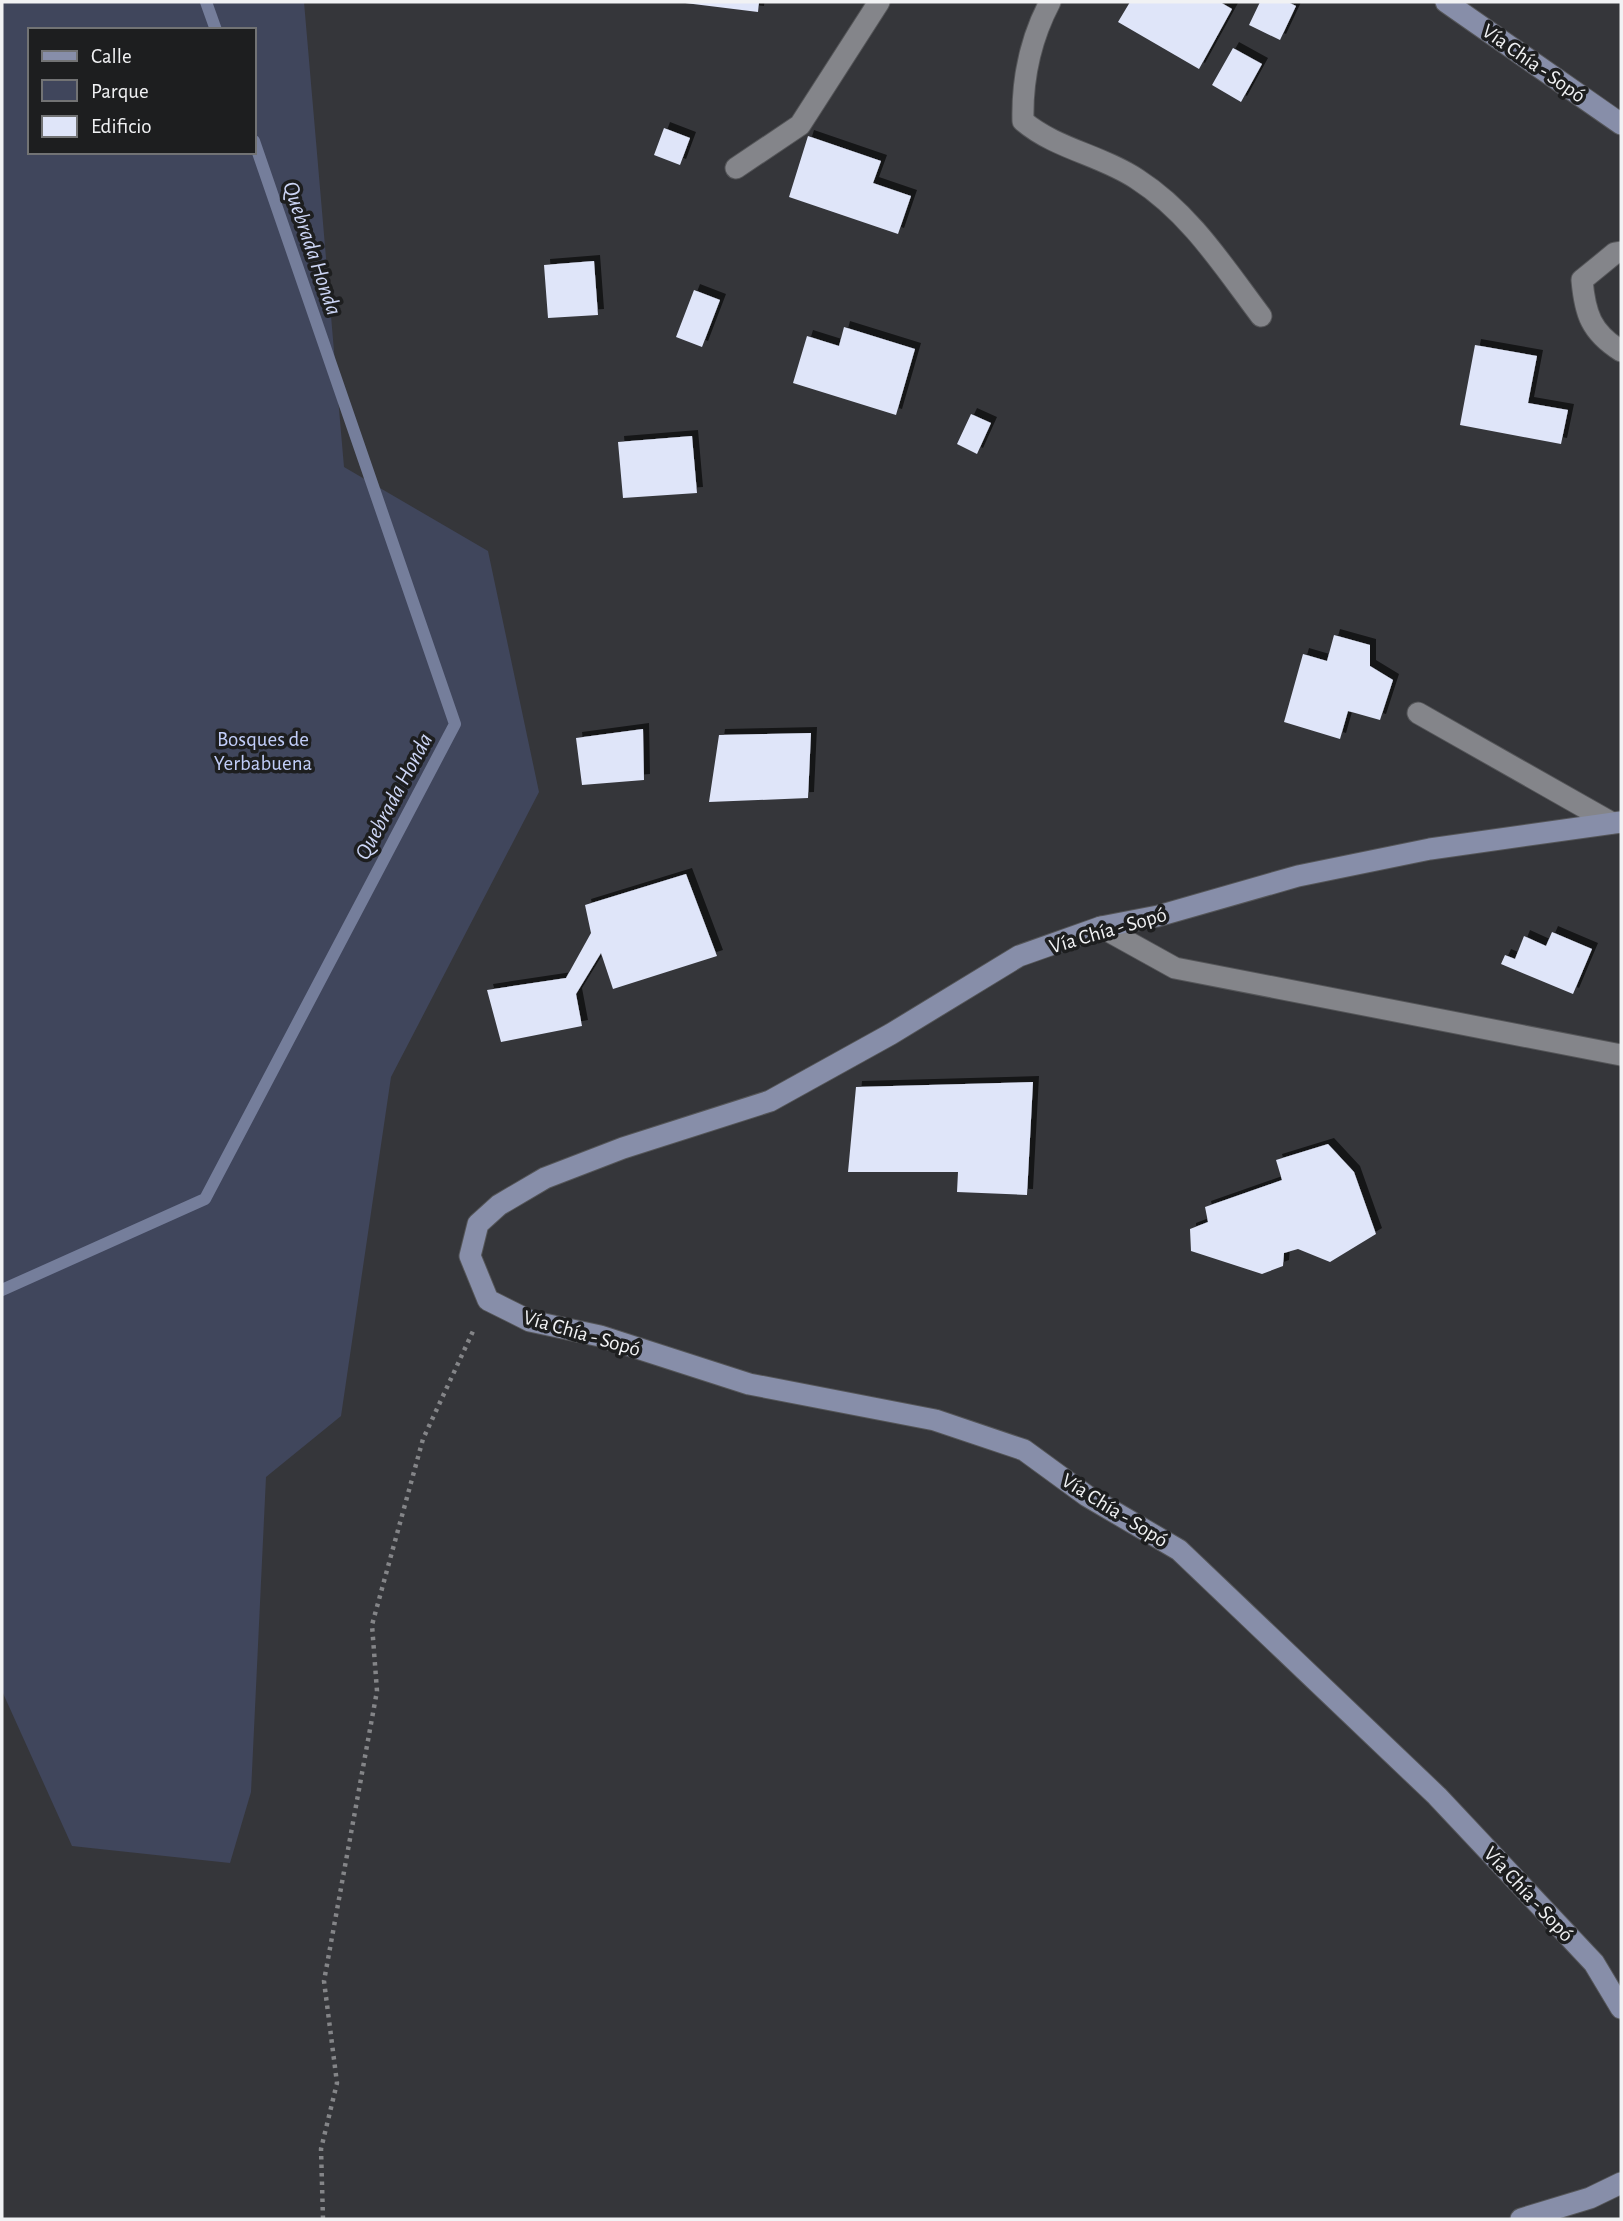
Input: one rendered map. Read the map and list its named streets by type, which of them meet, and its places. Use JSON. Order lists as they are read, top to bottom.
{
  "streets": {
    "street": ["Vía Chía - Sopó"]
  },
  "water": ["Quebrada Honda"],
  "parks": ["Bosques de Yerbabuena"],
  "legend": ["Calle", "Parque", "Edificio"]
}
